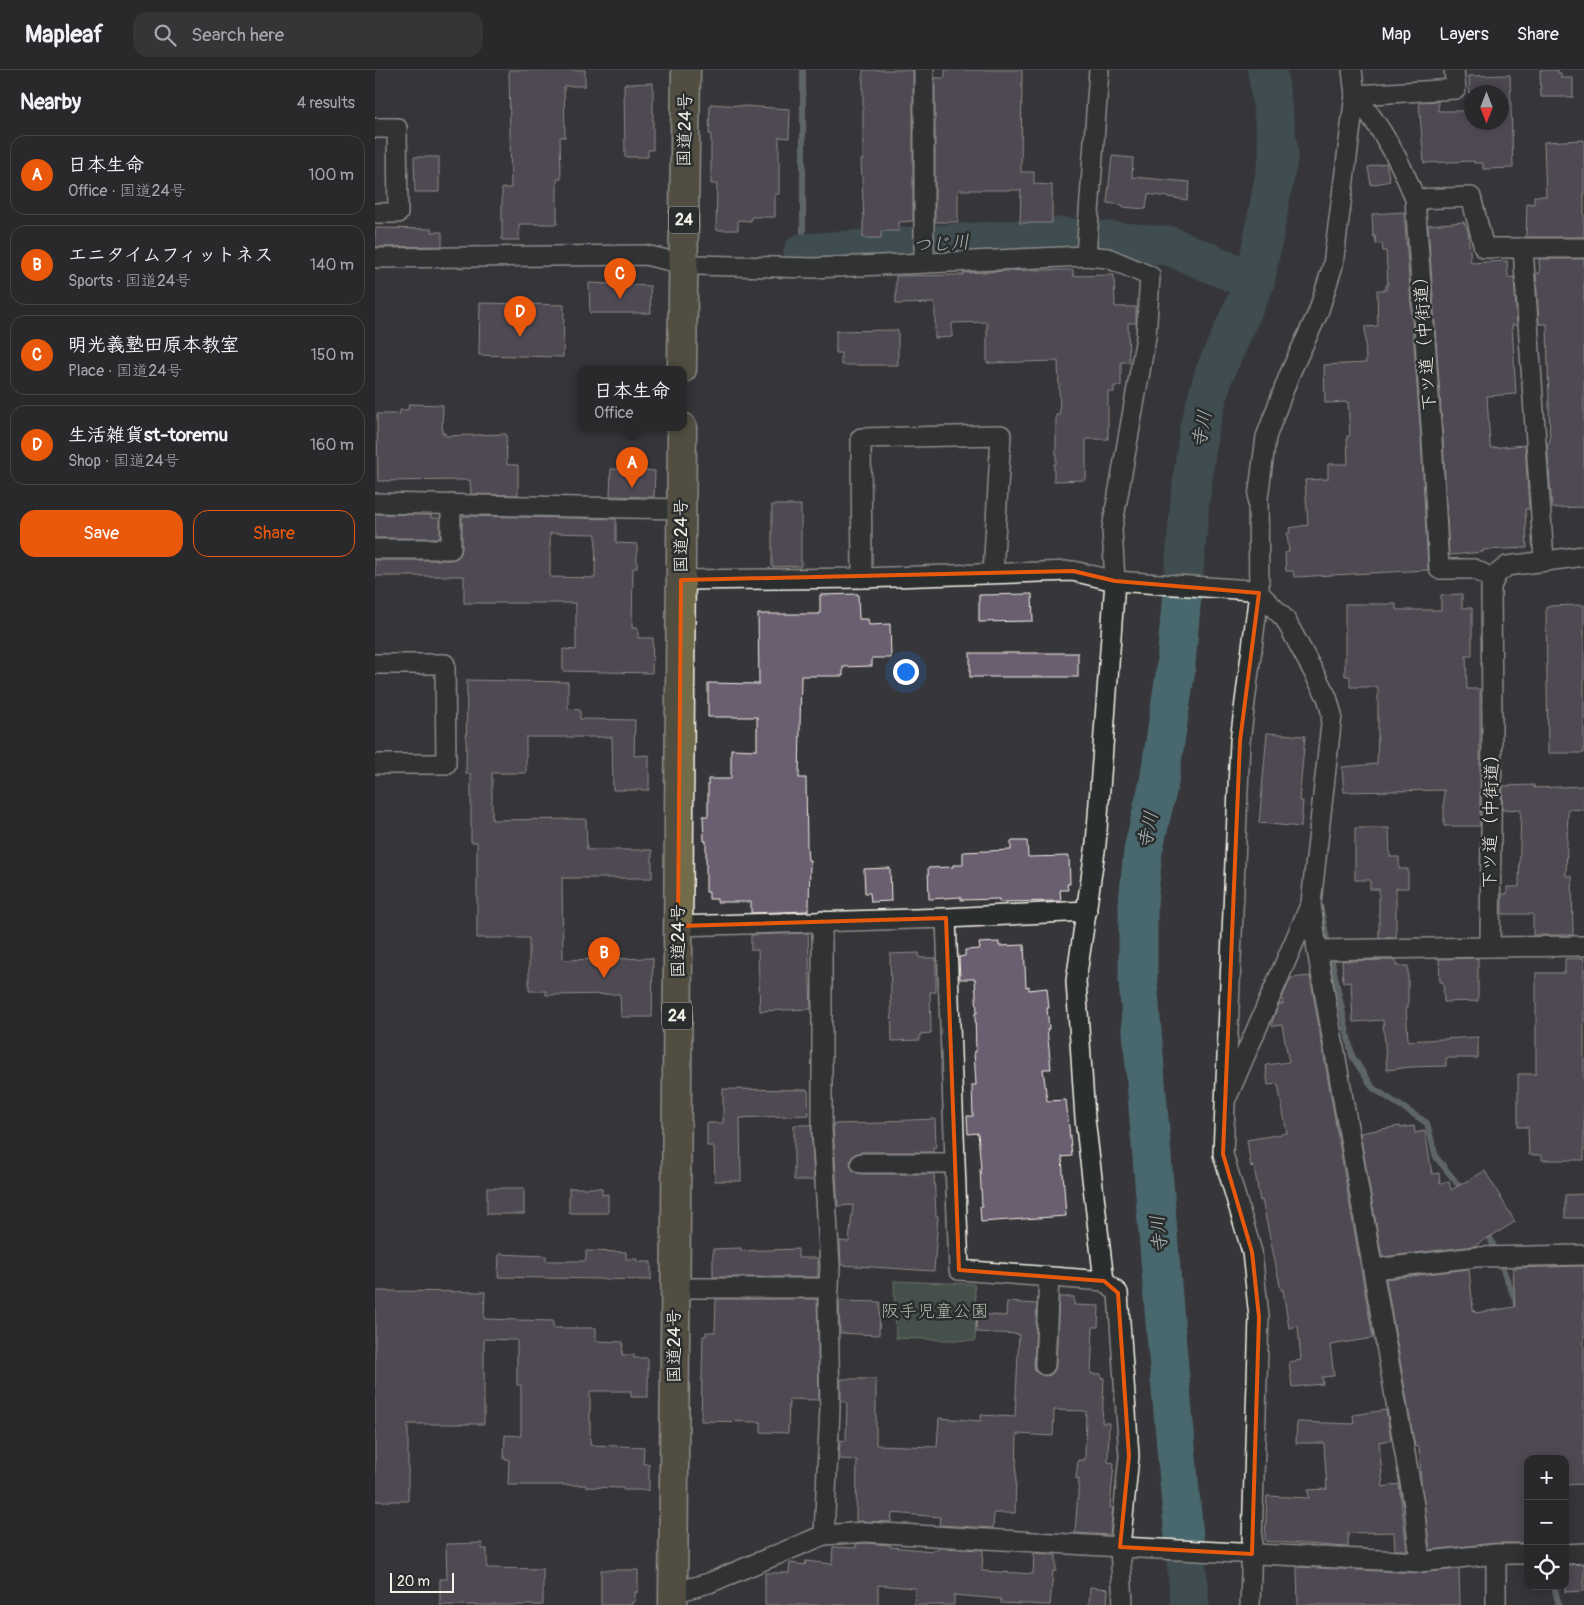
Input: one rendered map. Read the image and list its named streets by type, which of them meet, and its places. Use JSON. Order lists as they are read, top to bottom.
{
  "streets": {
    "highway": ["国道24号", "24"],
    "street": ["下ツ道（中街道）"]
  },
  "water": ["つじ川", "寺川"],
  "parks": ["阪手児童公園"],
  "scale_bar": "20 m",
  "north": "bottom",
  "page": {
    "header": "Mapleaf",
    "search": "Search here",
    "nav": ["Map", "Layers", "Share"],
    "heading": ["Nearby", "4 results"],
    "list": [
      {
        "mark": "A",
        "name": "日本生命",
        "note": "Office · 国道24号",
        "value": "100 m"
      },
      {
        "mark": "B",
        "name": "エニタイムフィットネス",
        "note": "Sports · 国道24号",
        "value": "140 m"
      },
      {
        "mark": "C",
        "name": "明光義塾田原本教室",
        "note": "Place · 国道24号",
        "value": "150 m"
      },
      {
        "mark": "D",
        "name": "生活雑貨st-toremu",
        "note": "Shop · 国道24号",
        "value": "160 m"
      }
    ],
    "pins": [
      "C",
      "D",
      "A",
      "B"
    ],
    "popup": ["日本生命", "Office"],
    "buttons": ["Save", "Share"],
    "map_buttons": ["+", "−"],
    "scale": "20 m"
  }
}
